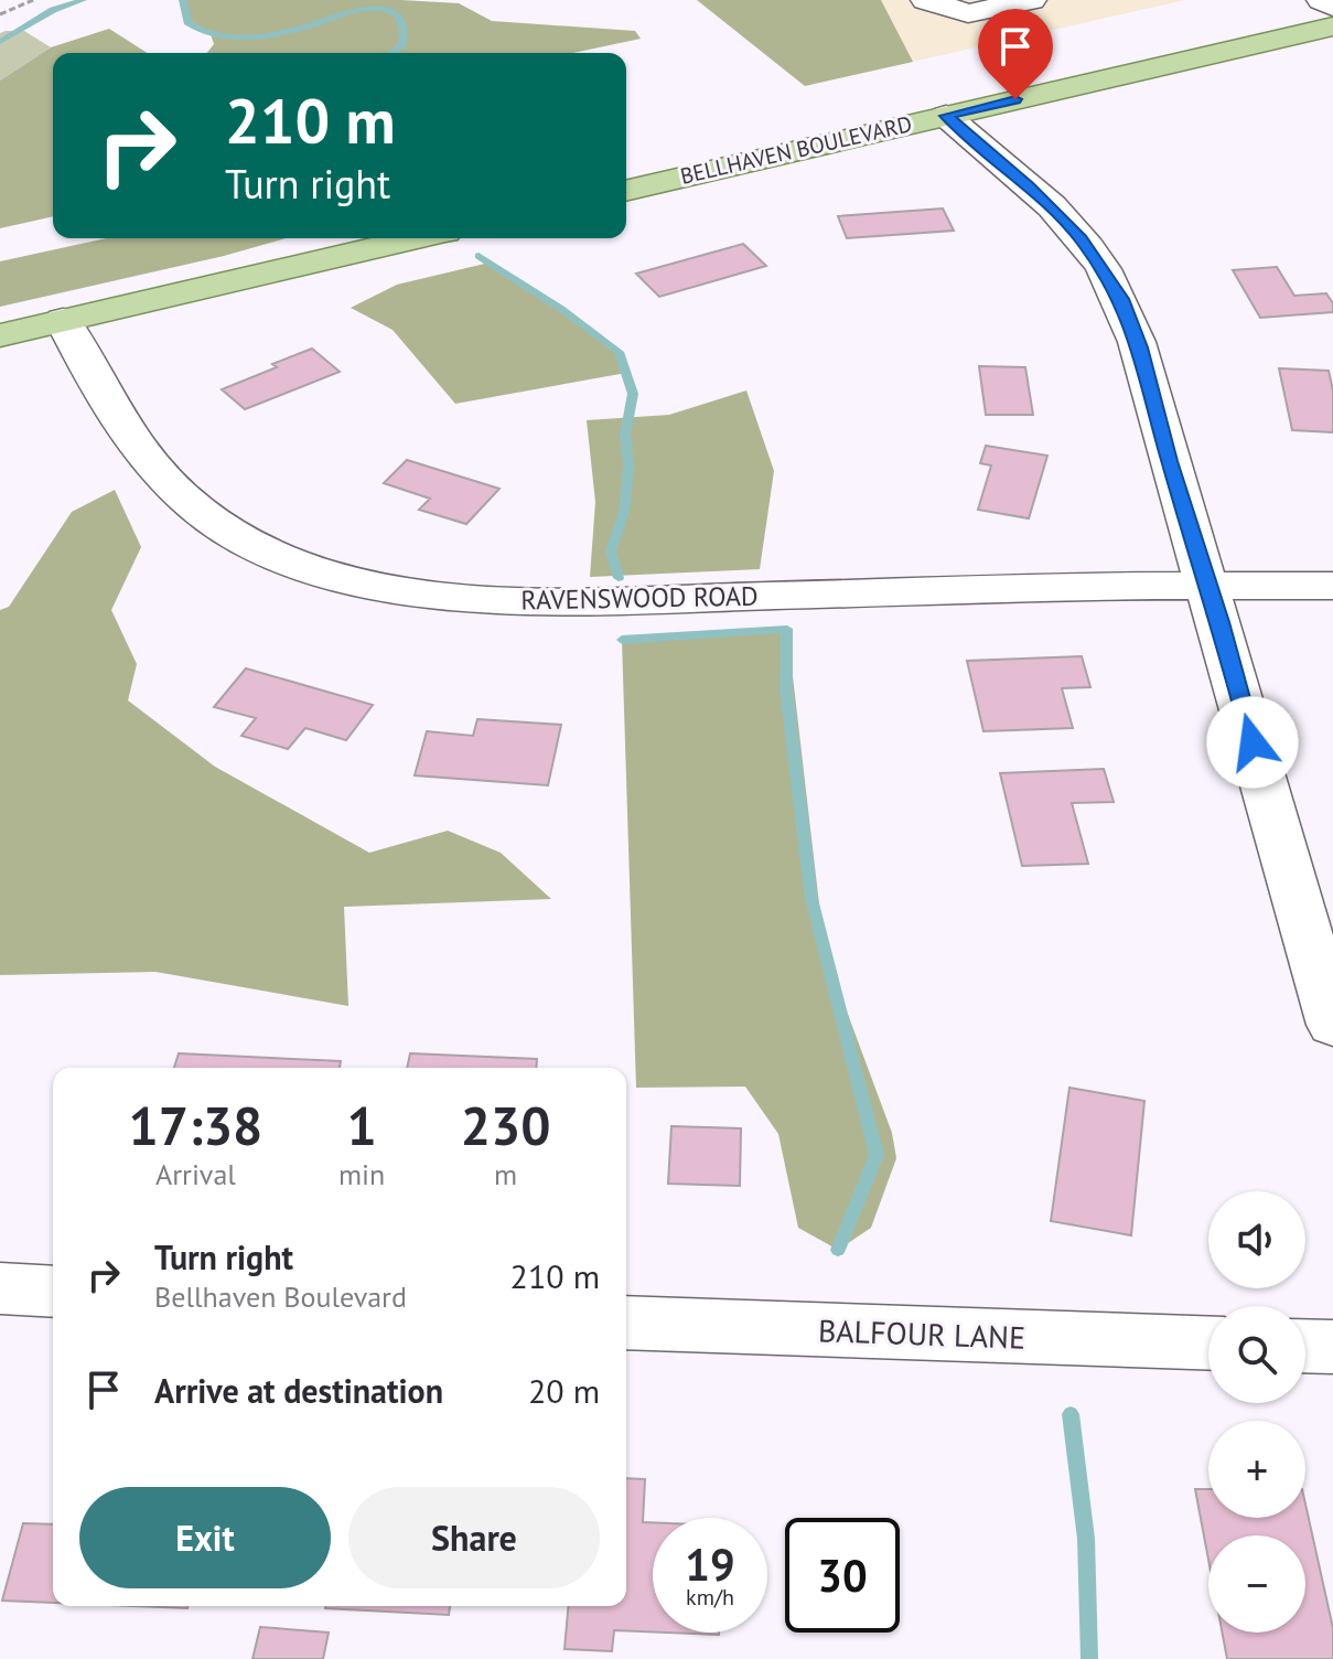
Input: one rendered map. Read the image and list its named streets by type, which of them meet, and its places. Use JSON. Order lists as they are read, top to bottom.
{
  "streets": {
    "main road": ["BELLHAVEN BOULEVARD"],
    "street": ["RAVENSWOOD ROAD", "BALFOUR LANE"]
  },
  "page": {
    "turn": ["210 m", "Turn right"],
    "eta": [
      "17:38",
      "Arrival",
      "1",
      "min",
      "230",
      "m"
    ],
    "map_buttons": ["+", "−"],
    "list": [
      {
        "name": "Turn right",
        "note": "Bellhaven Boulevard",
        "value": "210 m"
      },
      {
        "name": "Arrive at destination",
        "value": "20 m"
      }
    ],
    "buttons": ["Exit", "Share"],
    "speed": "19 km/h",
    "limit": "30"
  }
}
